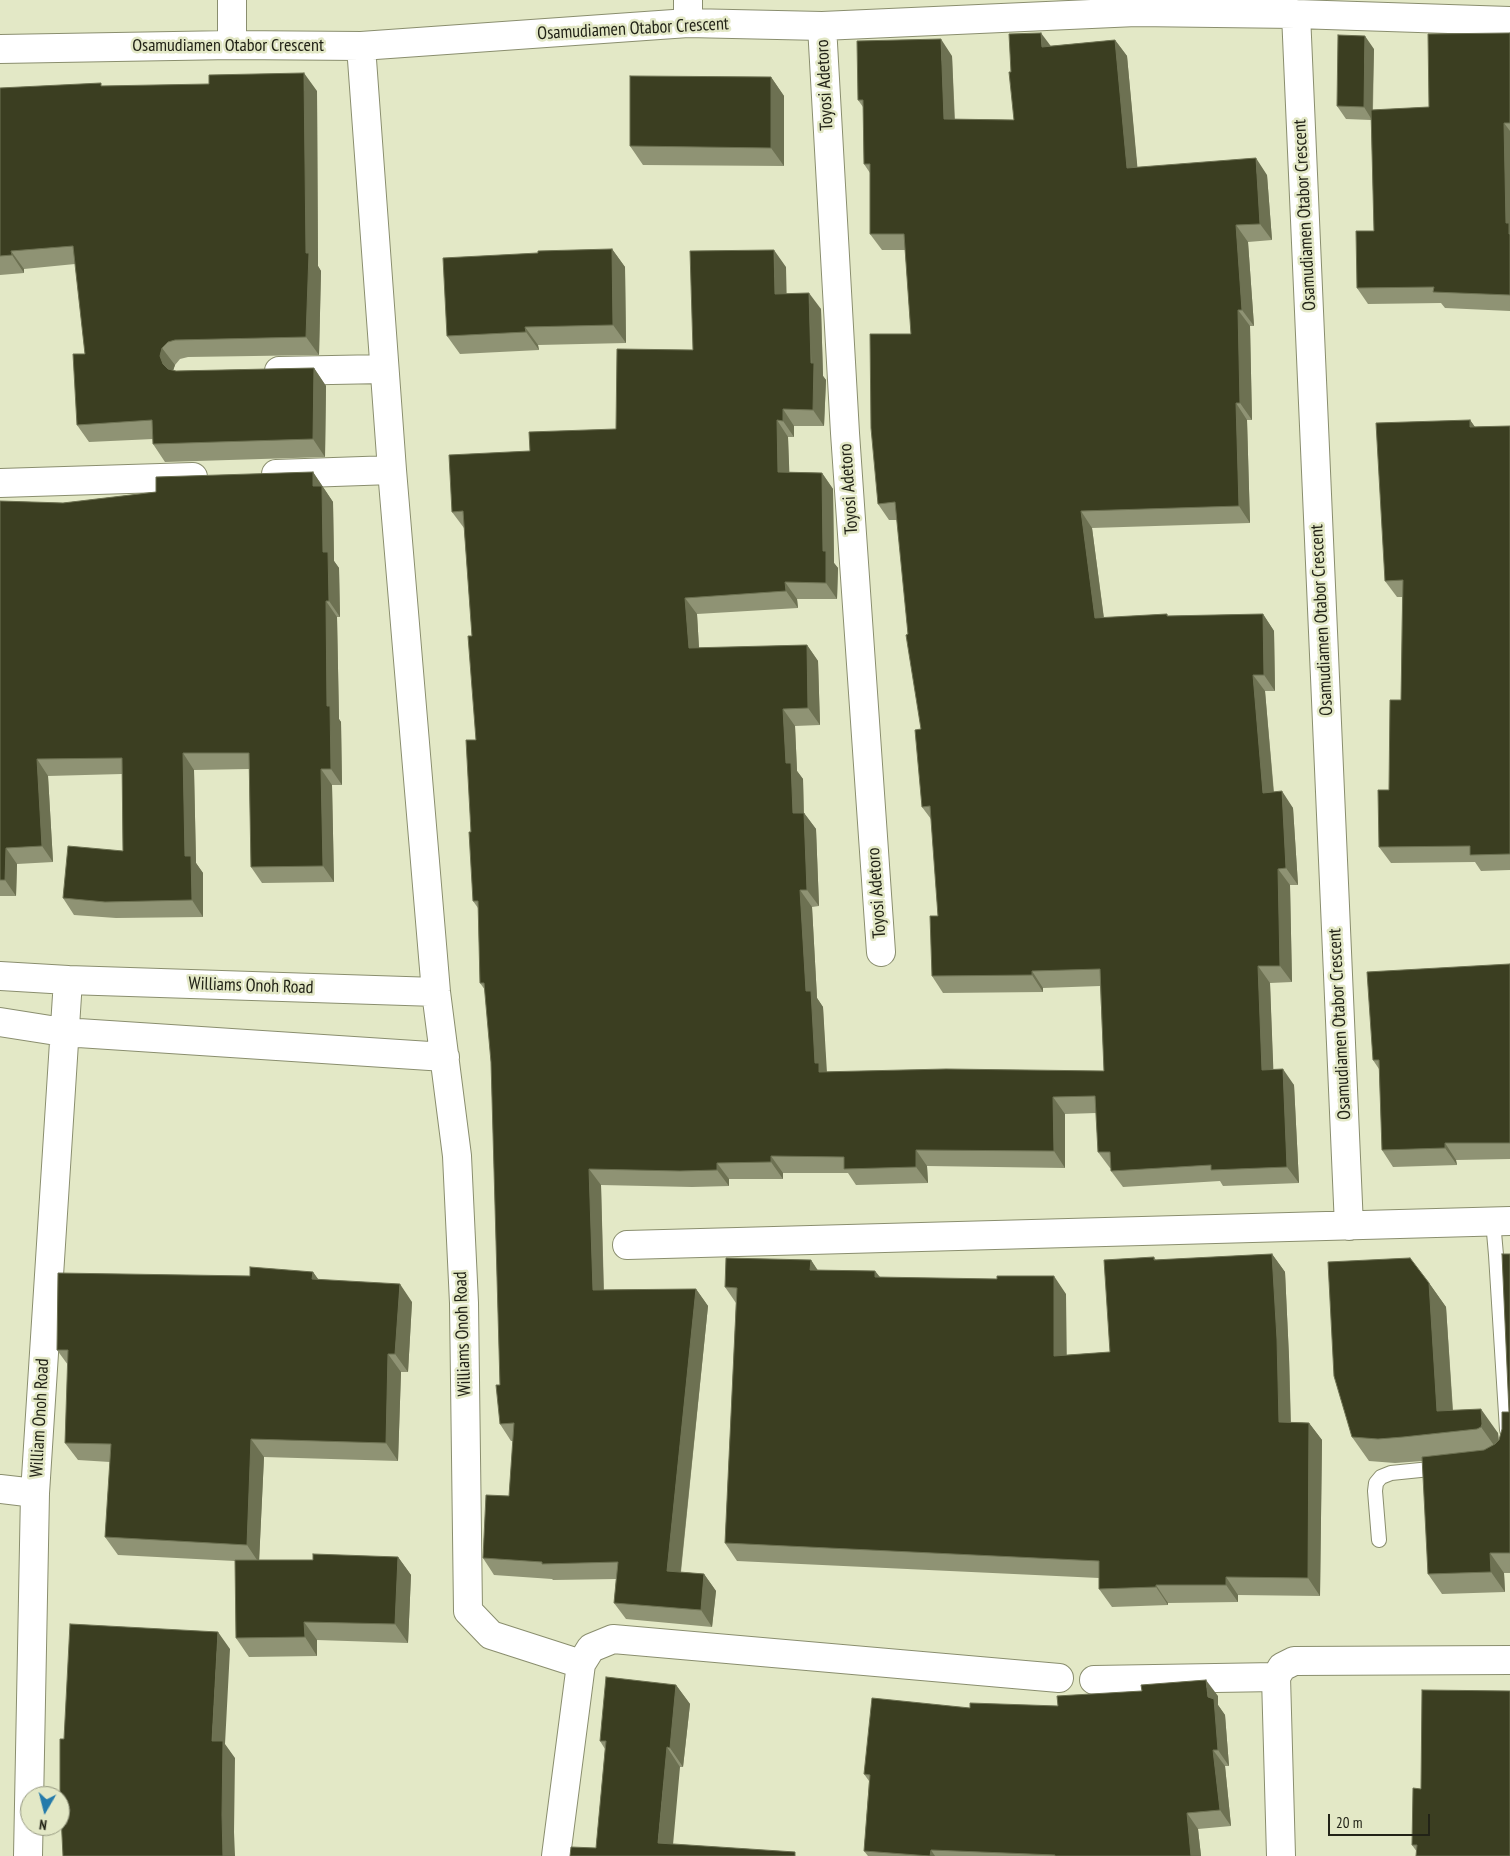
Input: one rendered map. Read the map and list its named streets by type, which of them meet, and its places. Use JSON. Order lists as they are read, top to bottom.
{
  "streets": {
    "street": [
      "Osamudiamen Otabor Crescent",
      "Toyosi Adetoro",
      "Williams Onoh Road",
      "William Onoh Road"
    ]
  },
  "crossings": [
    ["Osamudiamen Otabor Crescent", "Toyosi Adetoro"],
    ["Williams Onoh Road", "William Onoh Road"]
  ],
  "scale_bar": "20 m",
  "north": "bottom"
}
